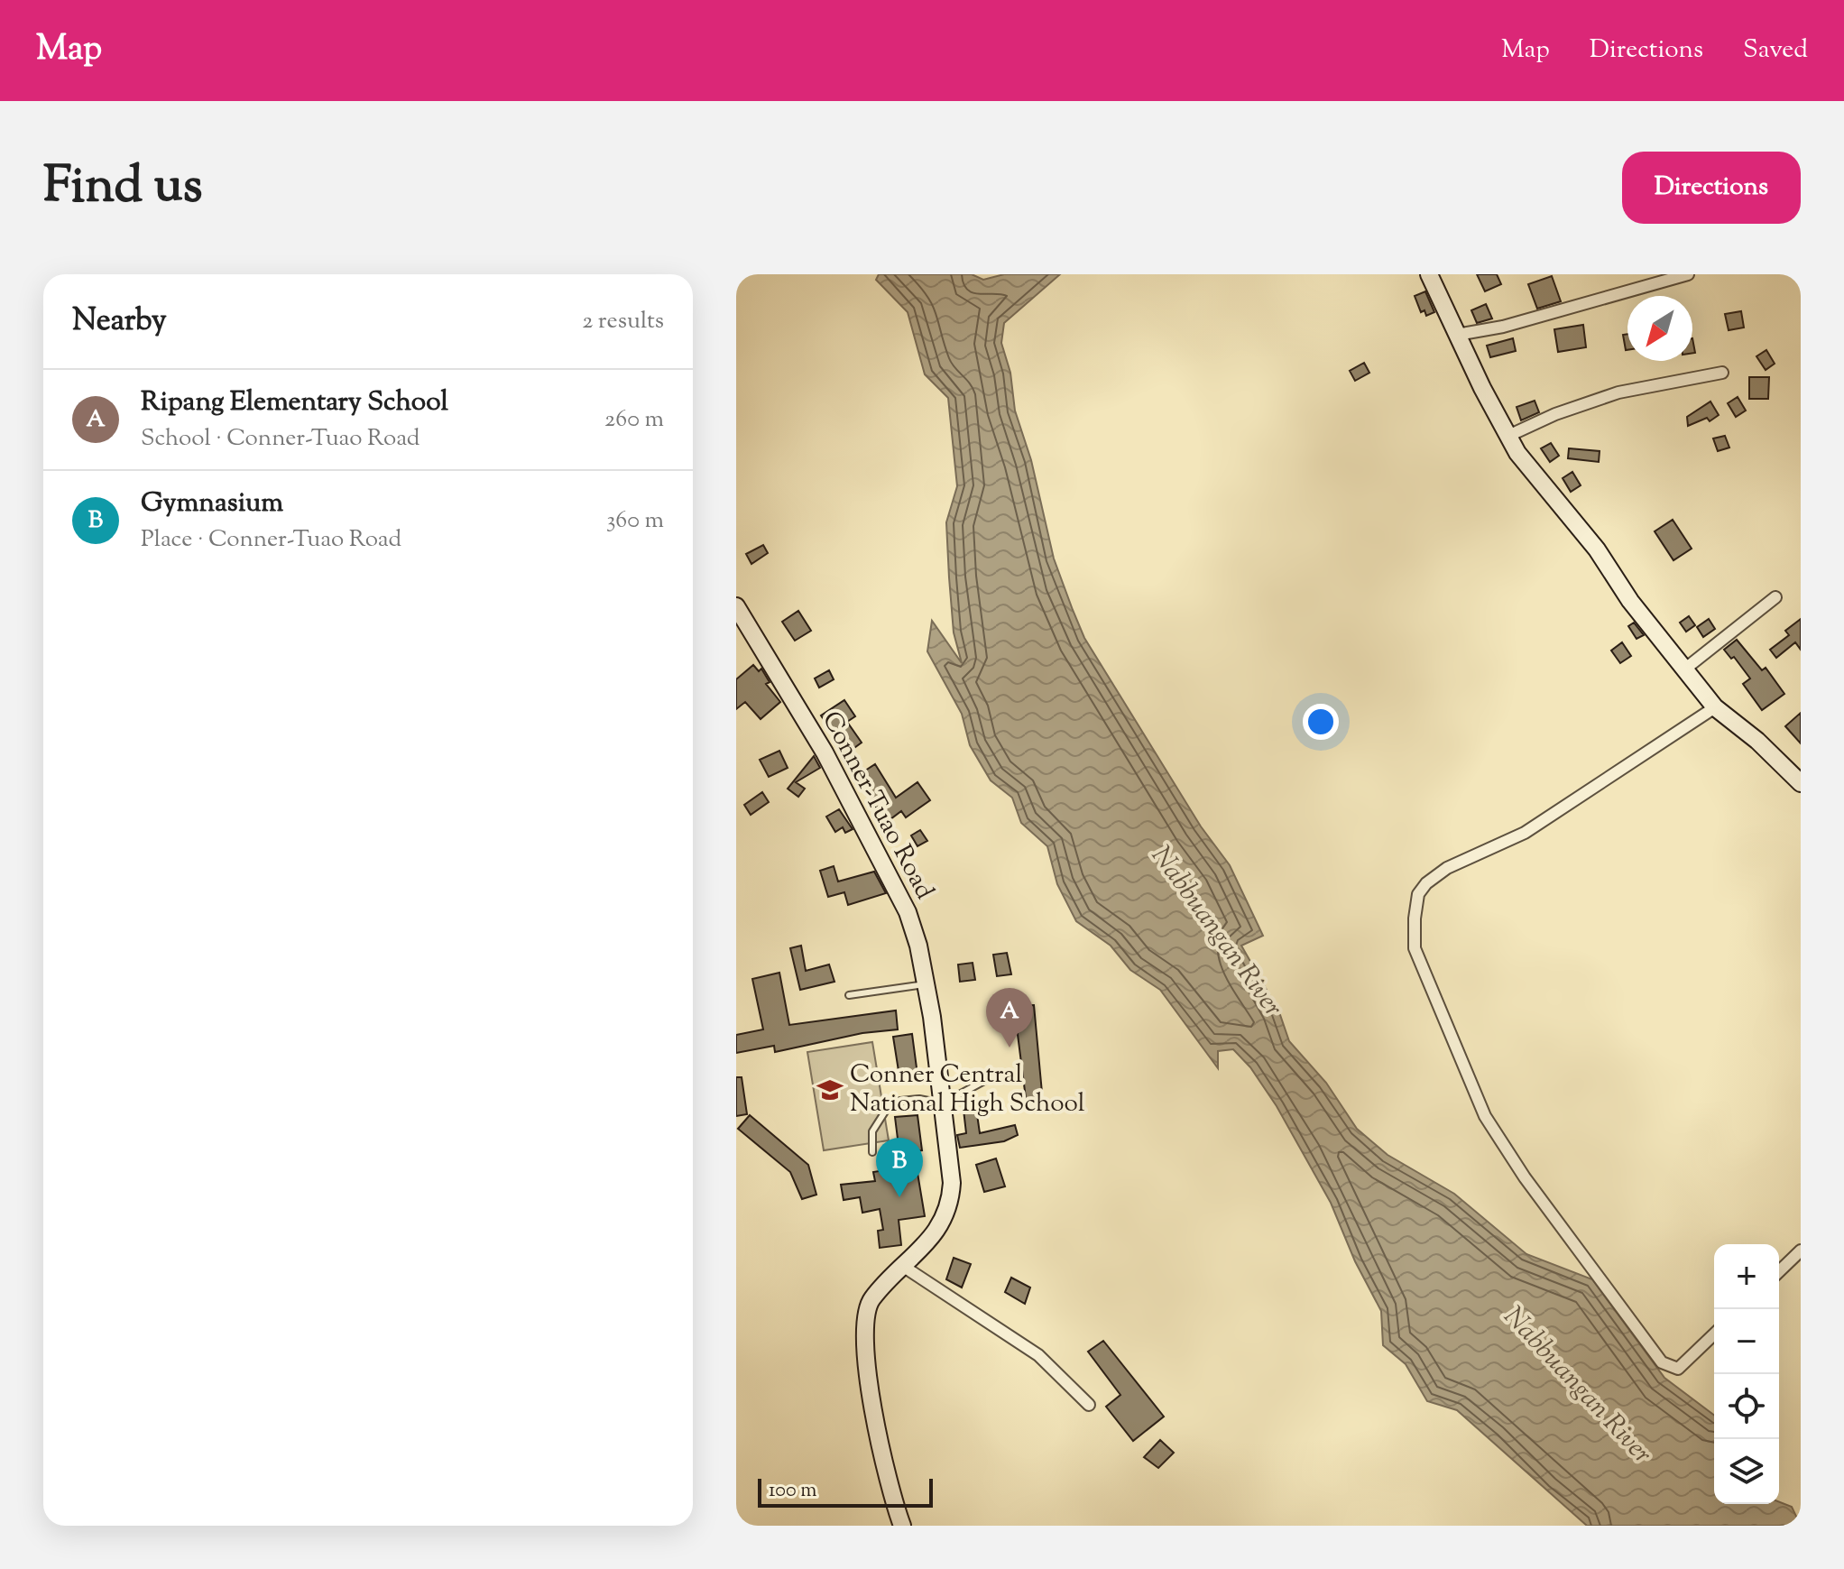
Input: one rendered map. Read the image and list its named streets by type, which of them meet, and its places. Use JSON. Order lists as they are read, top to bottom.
{
  "streets": {
    "main road": ["Conner-Tuao Road"]
  },
  "water": ["Nabbuangan River"],
  "places": {
    "school or university": ["Conner Central National High School"]
  },
  "scale_bar": "100 m",
  "north": "bottom left",
  "page": {
    "header": "Map",
    "nav": ["Map", "Directions", "Saved"],
    "title": "Find us",
    "buttons": "Directions",
    "heading": ["Nearby", "2 results"],
    "list": [
      {
        "mark": "A",
        "name": "Ripang Elementary School",
        "note": "School · Conner-Tuao Road",
        "value": "260 m"
      },
      {
        "mark": "B",
        "name": "Gymnasium",
        "note": "Place · Conner-Tuao Road",
        "value": "360 m"
      }
    ],
    "pins": ["A", "B"],
    "map_buttons": ["+", "−"],
    "scale": "100 m"
  }
}
